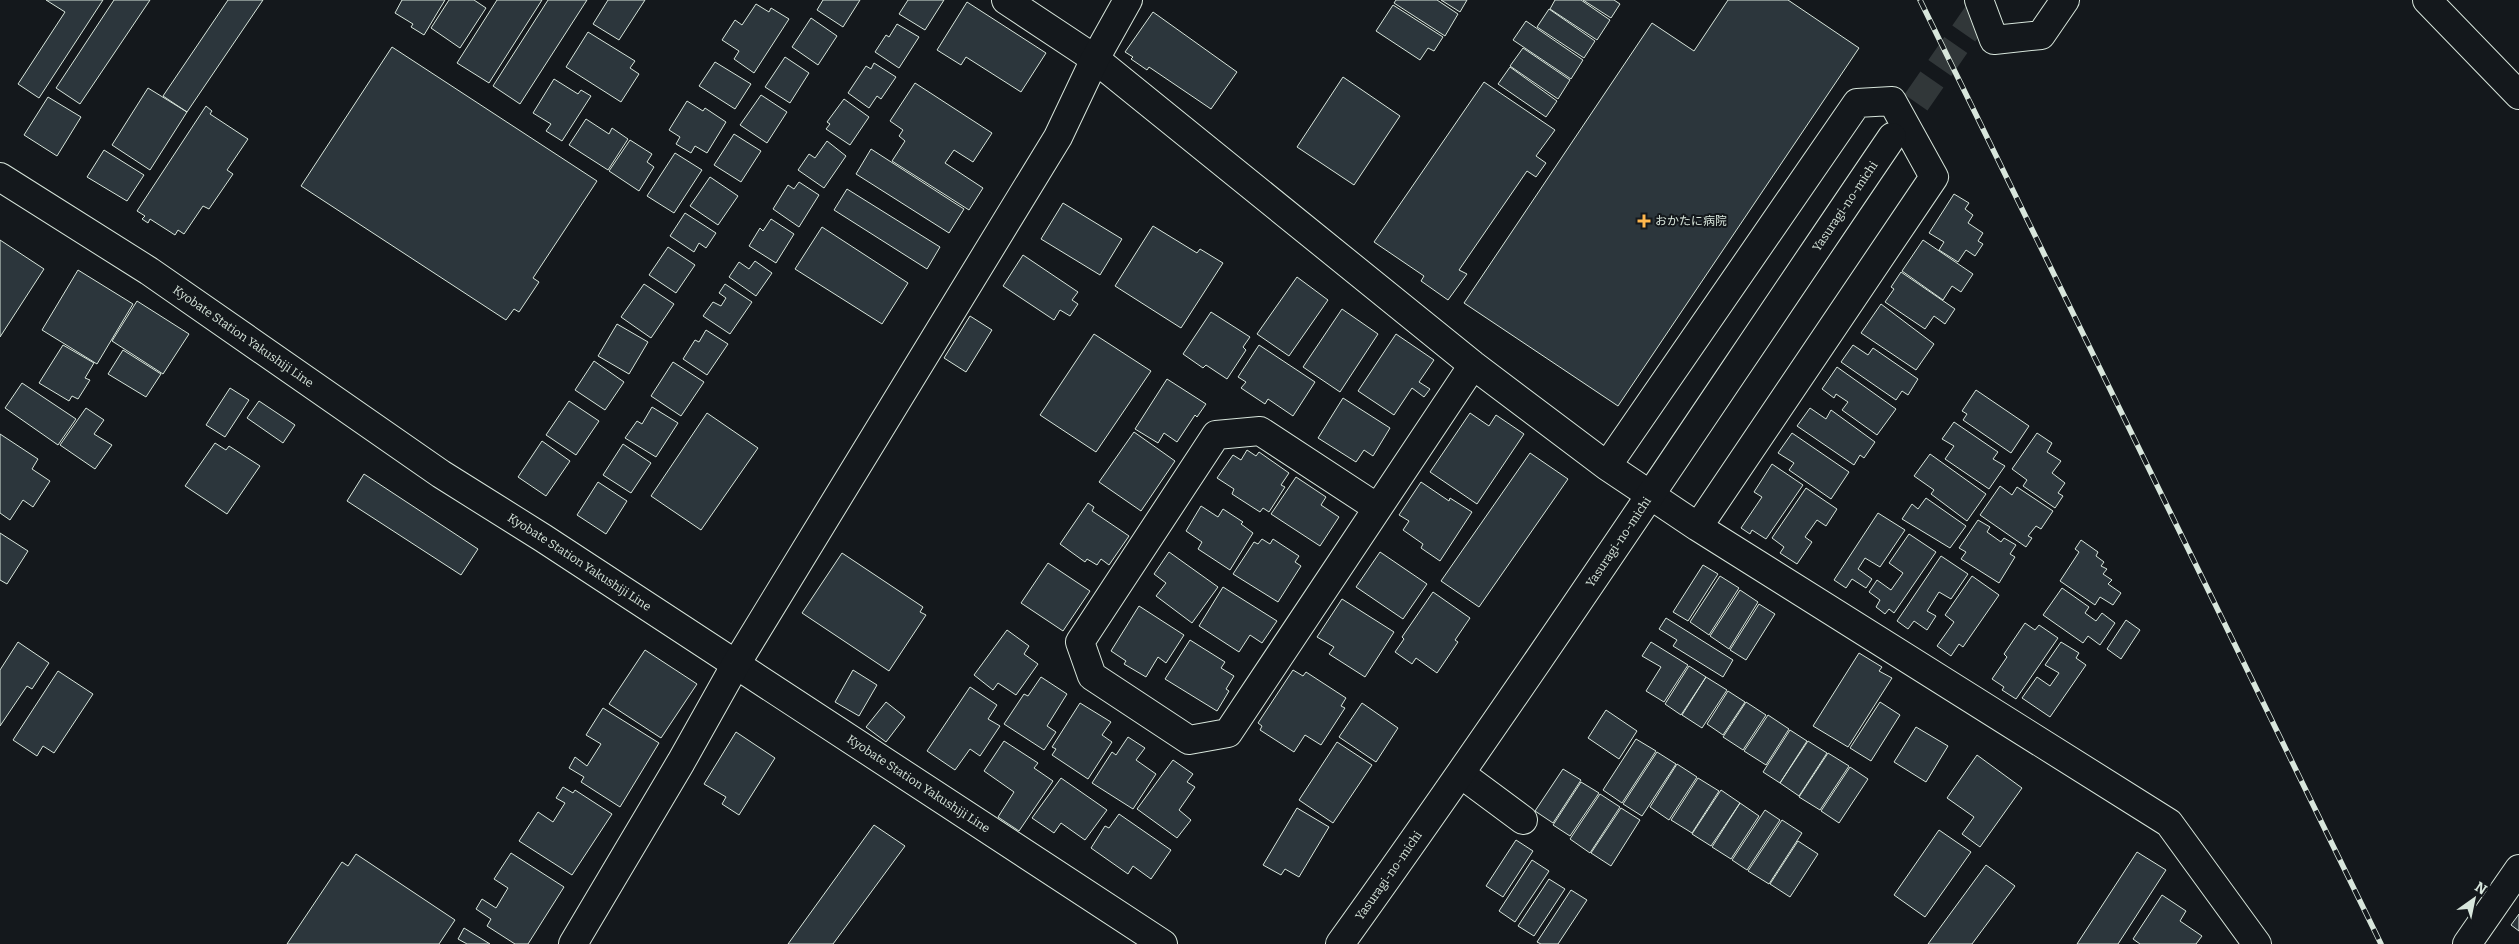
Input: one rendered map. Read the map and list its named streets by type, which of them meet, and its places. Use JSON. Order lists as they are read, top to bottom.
{
  "streets": {
    "street": ["Yasuragi-no-michi", "Kyobate Station Yakushiji Line"]
  },
  "places": {
    "health": ["おかたに病院"]
  },
  "north": "top right"
}
